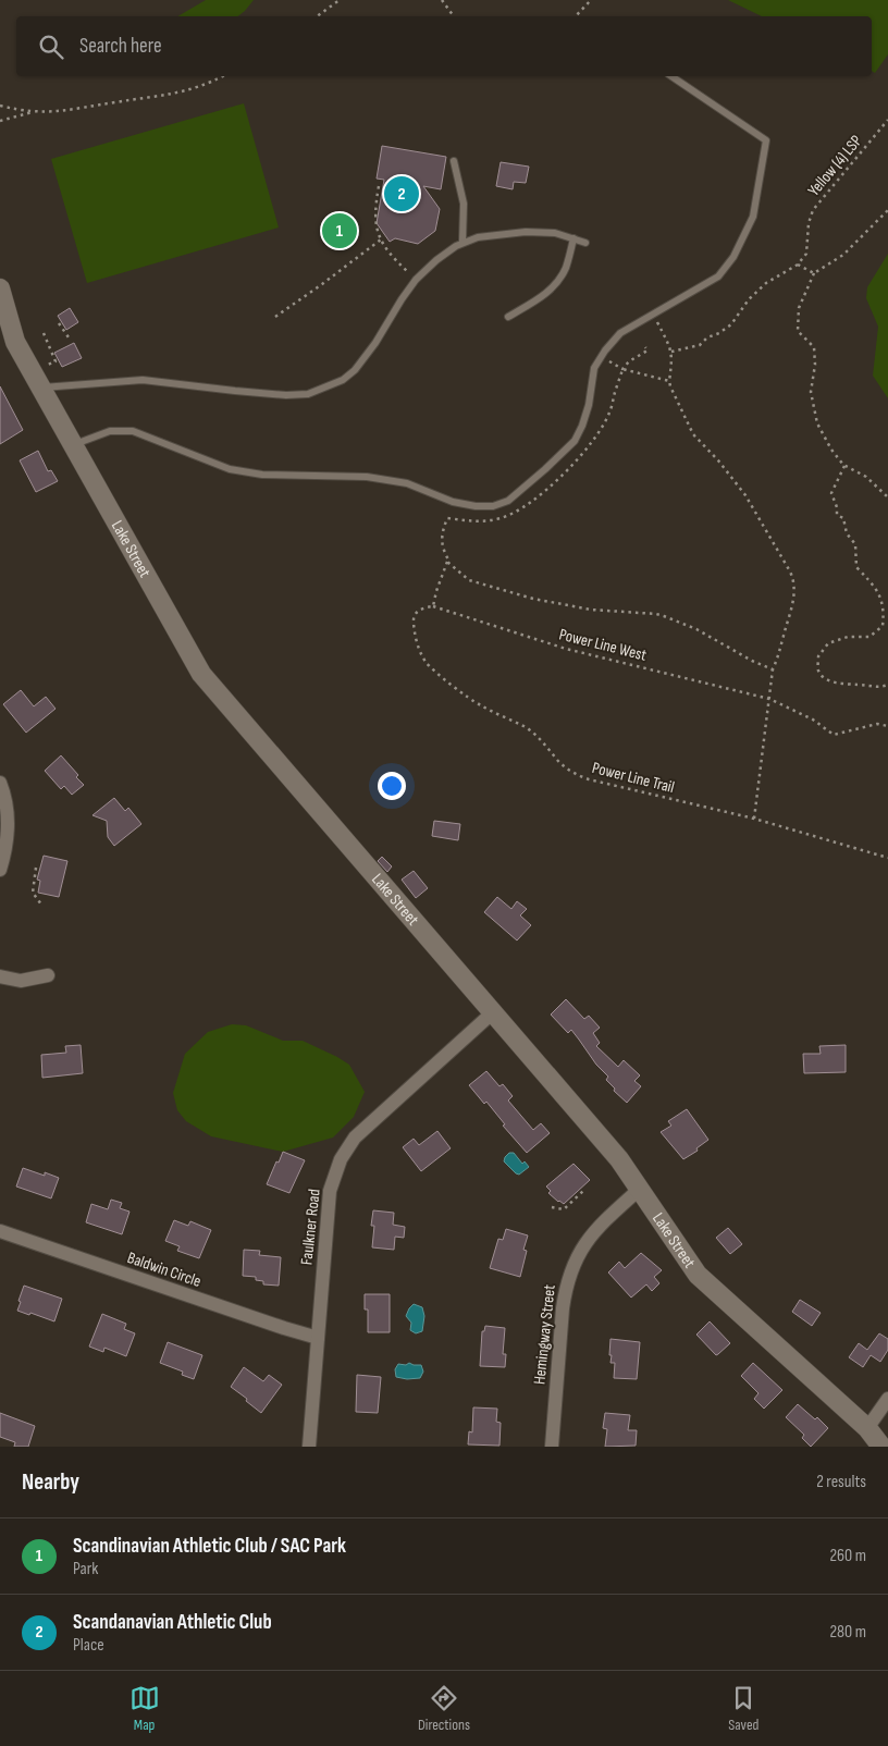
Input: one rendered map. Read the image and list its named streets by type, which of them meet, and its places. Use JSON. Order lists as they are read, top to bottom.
{
  "streets": {
    "main road": ["Lake Street"],
    "street": ["Faulkner Road", "Baldwin Circle", "Hemingway Street"],
    "path": ["Yellow (4) LSP", "Power Line West", "Power Line Trail"]
  },
  "crossings": [
    ["Lake Street", "Faulkner Road"],
    ["Lake Street", "Hemingway Street"],
    ["Power Line West", "Power Line Trail"],
    ["Faulkner Road", "Baldwin Circle"]
  ],
  "page": {
    "search": "Search here",
    "pins": ["2", "1"],
    "heading": ["Nearby", "2 results"],
    "list": [
      {
        "mark": "1",
        "name": "Scandinavian Athletic Club / SAC Park",
        "note": "Park",
        "value": "260 m"
      },
      {
        "mark": "2",
        "name": "Scandanavian Athletic Club",
        "note": "Place",
        "value": "280 m"
      }
    ],
    "nav": ["Map", "Directions", "Saved"]
  }
}
